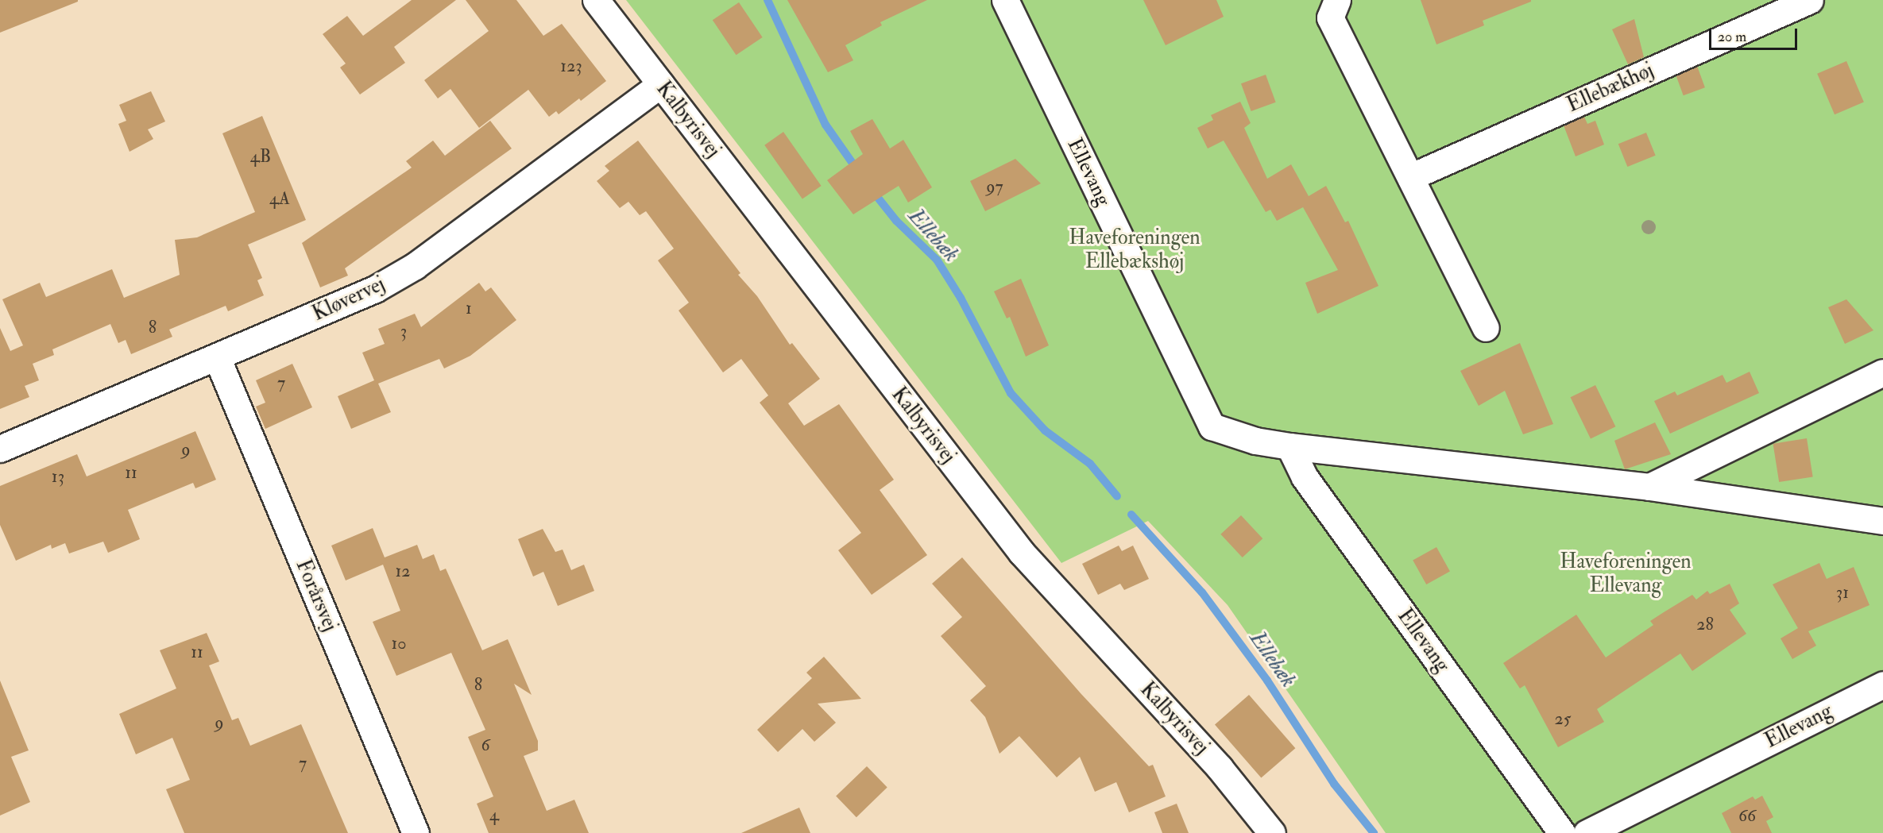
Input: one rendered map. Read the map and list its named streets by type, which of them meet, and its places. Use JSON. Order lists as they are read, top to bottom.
{
  "streets": {
    "street": [
      "Ellebækhøj",
      "Kalbyrisvej",
      "Ellevang",
      "Kløvervej",
      "Forårsvej"
    ]
  },
  "crossings": [
    ["Kalbyrisvej", "Kløvervej"],
    ["Kløvervej", "Forårsvej"]
  ],
  "water": ["Ellebæk"],
  "parks": ["Haveforeningen Ellebækshøj", "Haveforeningen Ellevang"],
  "house_numbers": [
    "123",
    "4B",
    "97",
    "4A",
    "1",
    "8",
    "3",
    "7",
    "9",
    "11",
    "13",
    "12",
    "31",
    "28",
    "10",
    "11",
    "8",
    "25",
    "9",
    "6",
    "7",
    "4",
    "66"
  ],
  "scale_bar": "20 m"
}
